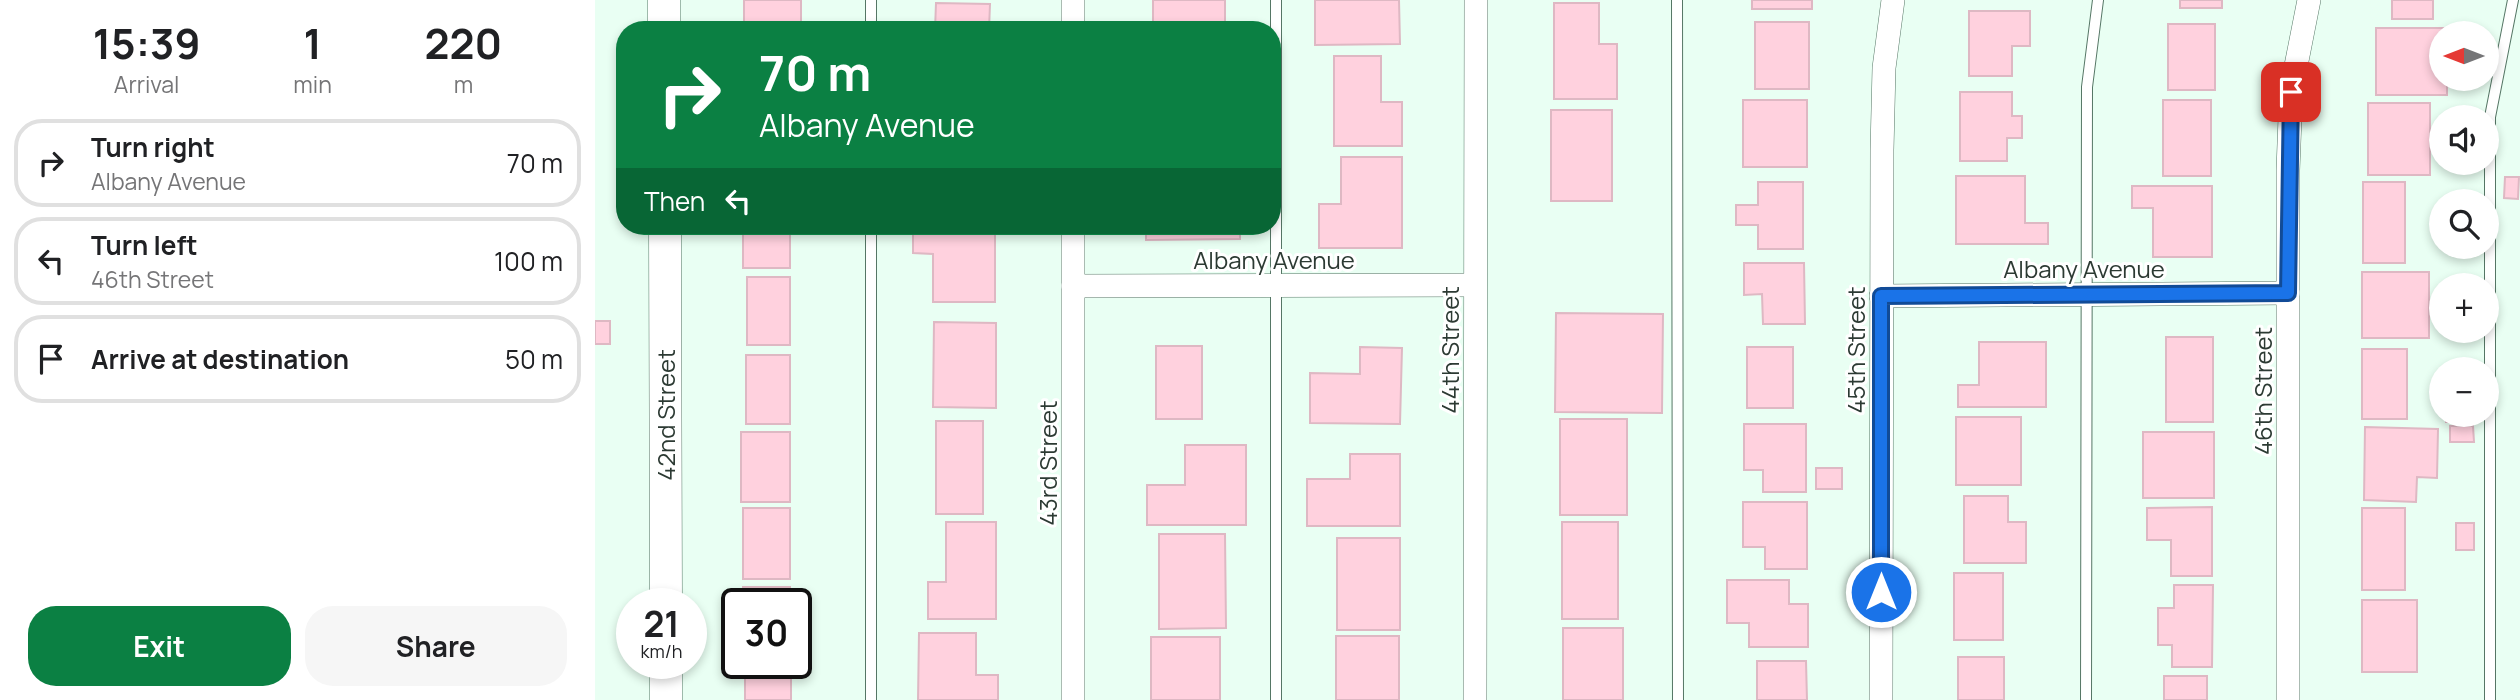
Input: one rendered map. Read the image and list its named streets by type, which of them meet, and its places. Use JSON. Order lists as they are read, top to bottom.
{
  "streets": {
    "street": [
      "Albany Avenue",
      "44th Street",
      "45th Street",
      "46th Street",
      "42nd Street",
      "43rd Street"
    ]
  },
  "crossings": [
    ["Albany Avenue", "44th Street"],
    ["Albany Avenue", "45th Street"],
    ["Albany Avenue", "46th Street"],
    ["Albany Avenue", "43rd Street"]
  ],
  "north": "left",
  "page": {
    "eta": [
      "15:39",
      "Arrival",
      "1",
      "min",
      "220",
      "m"
    ],
    "map_buttons": ["+", "−"],
    "turn": ["70 m", "Albany Avenue"],
    "list": [
      {
        "name": "Turn right",
        "note": "Albany Avenue",
        "value": "70 m"
      },
      {
        "name": "Turn left",
        "note": "46th Street",
        "value": "100 m"
      },
      {
        "name": "Arrive at destination",
        "value": "50 m"
      }
    ],
    "then": "Then",
    "speed": "21 km/h",
    "limit": "30",
    "buttons": ["Exit", "Share"]
  }
}
